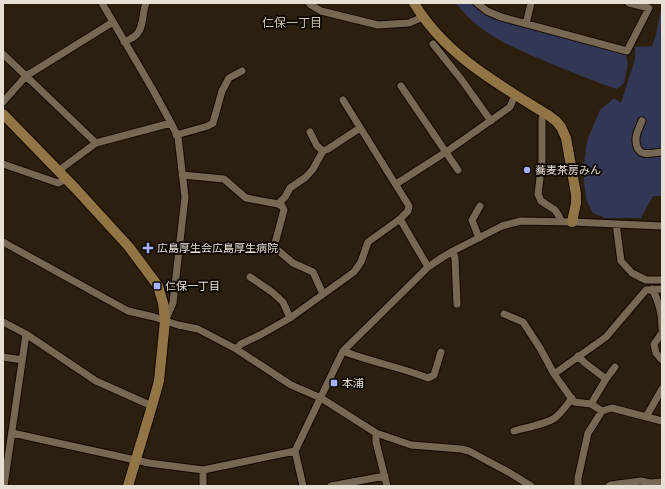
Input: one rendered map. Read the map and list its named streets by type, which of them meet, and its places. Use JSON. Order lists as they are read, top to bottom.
{
  "districts": ["仁保一丁目"],
  "places": {
    "other": ["蕎麦茶房みん"],
    "health": ["広島厚生会広島厚生病院"],
    "transit": ["仁保一丁目", "本浦"]
  }
}
